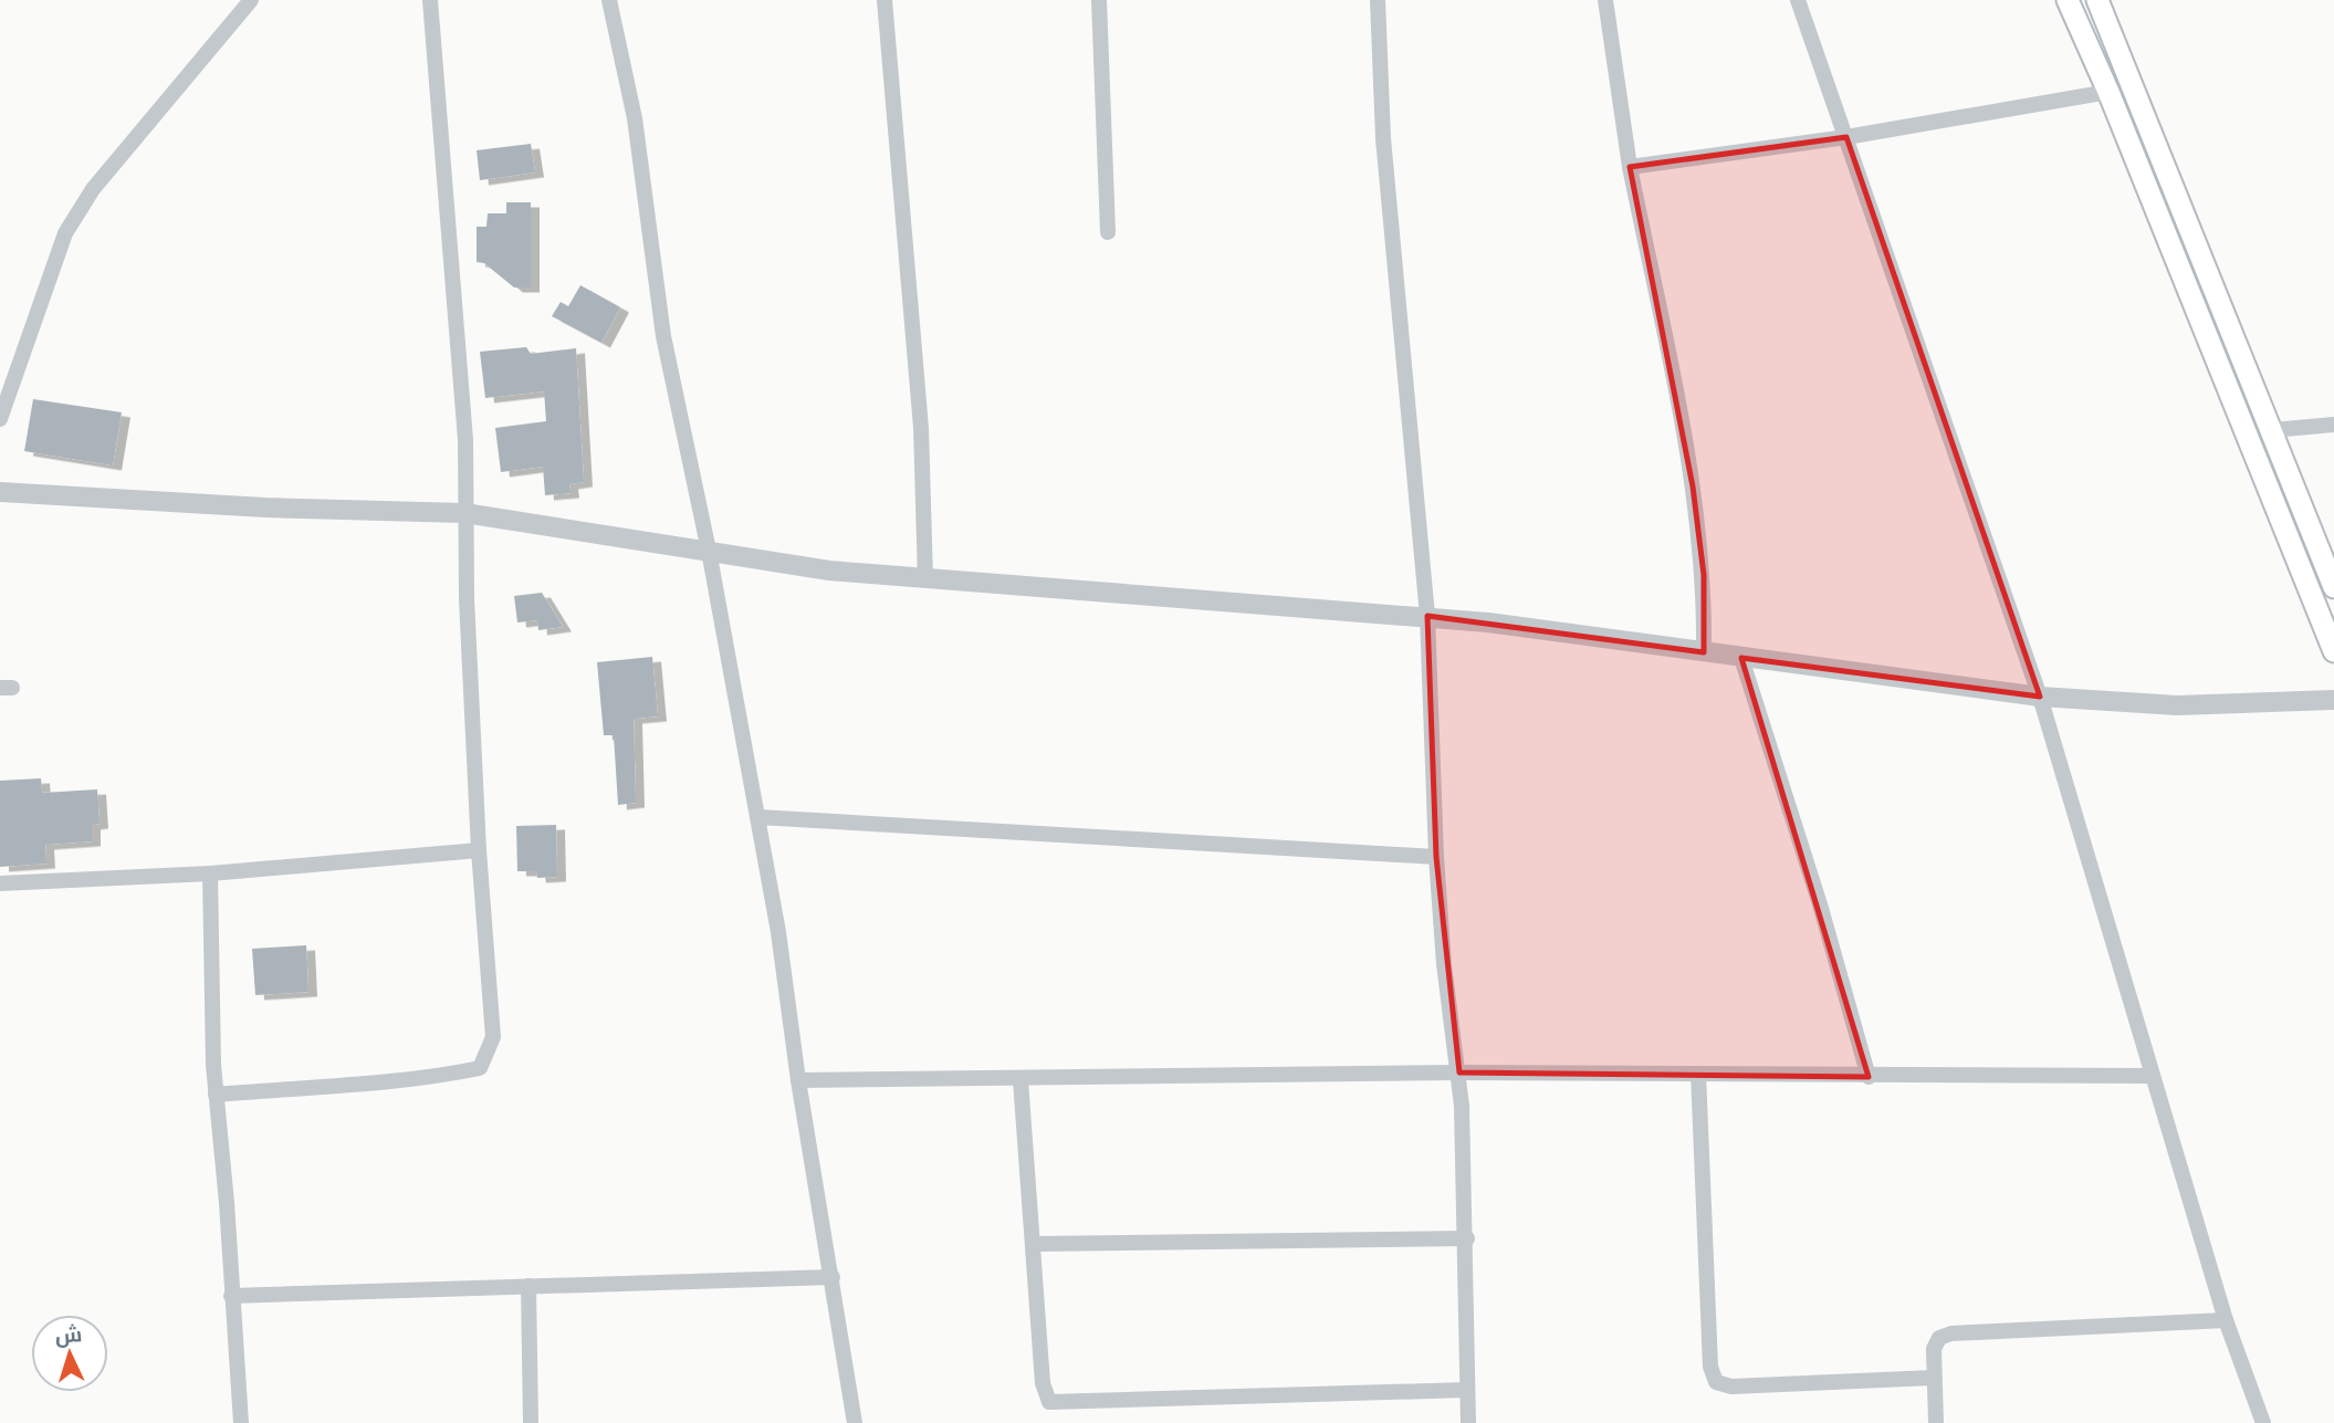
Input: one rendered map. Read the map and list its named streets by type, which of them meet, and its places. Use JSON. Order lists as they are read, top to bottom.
{
  "north": "top"
}
